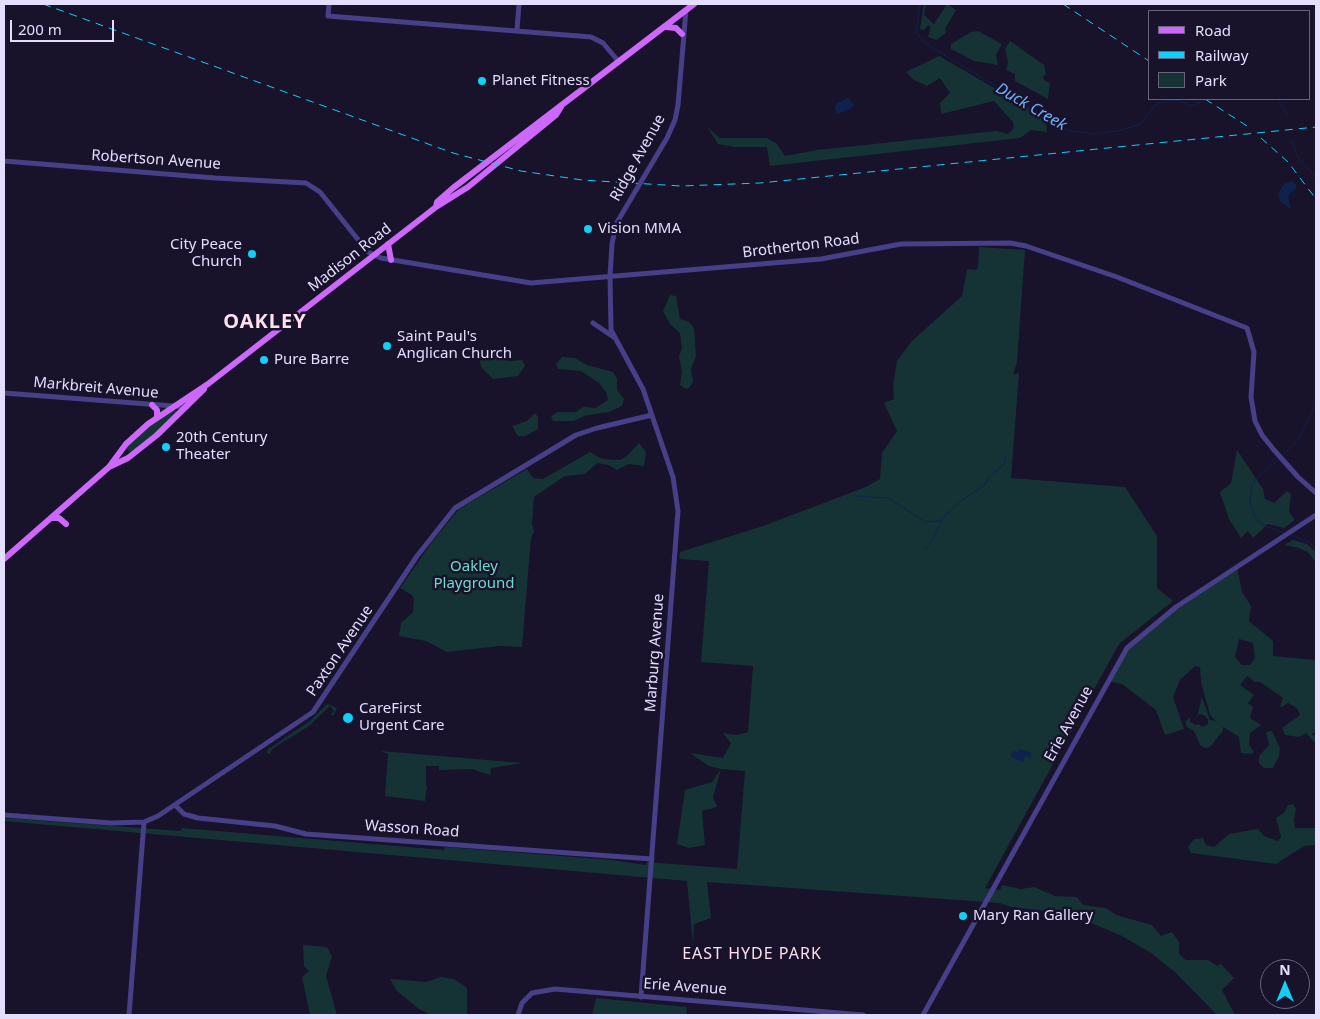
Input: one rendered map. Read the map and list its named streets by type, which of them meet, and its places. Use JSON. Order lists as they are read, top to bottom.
{
  "streets": {
    "main road": ["Madison Road"],
    "street": [
      "Ridge Avenue",
      "Robertson Avenue",
      "Brotherton Road",
      "Markbreit Avenue",
      "Paxton Avenue",
      "Marburg Avenue",
      "Erie Avenue",
      "Wasson Road"
    ]
  },
  "crossings": [
    ["Ridge Avenue", "Brotherton Road"],
    ["Ridge Avenue", "Madison Road"],
    ["Ridge Avenue", "Marburg Avenue"],
    ["Robertson Avenue", "Brotherton Road"],
    ["Robertson Avenue", "Madison Road"],
    ["Brotherton Road", "Madison Road"],
    ["Madison Road", "Markbreit Avenue"],
    ["Paxton Avenue", "Marburg Avenue"],
    ["Paxton Avenue", "Wasson Road"],
    ["Marburg Avenue", "Erie Avenue"],
    ["Marburg Avenue", "Wasson Road"]
  ],
  "districts": ["OAKLEY", "EAST HYDE PARK"],
  "water": ["Duck Creek"],
  "parks": ["Oakley Playground"],
  "places": [
    "Planet Fitness",
    "Vision MMA",
    "City Peace Church",
    "Saint Paul's Anglican Church",
    "Pure Barre",
    "20th Century Theater",
    "CareFirst Urgent Care",
    "Mary Ran Gallery"
  ],
  "legend": ["Road", "Railway", "Park"],
  "scale_bar": "200 m",
  "north": "top"
}
